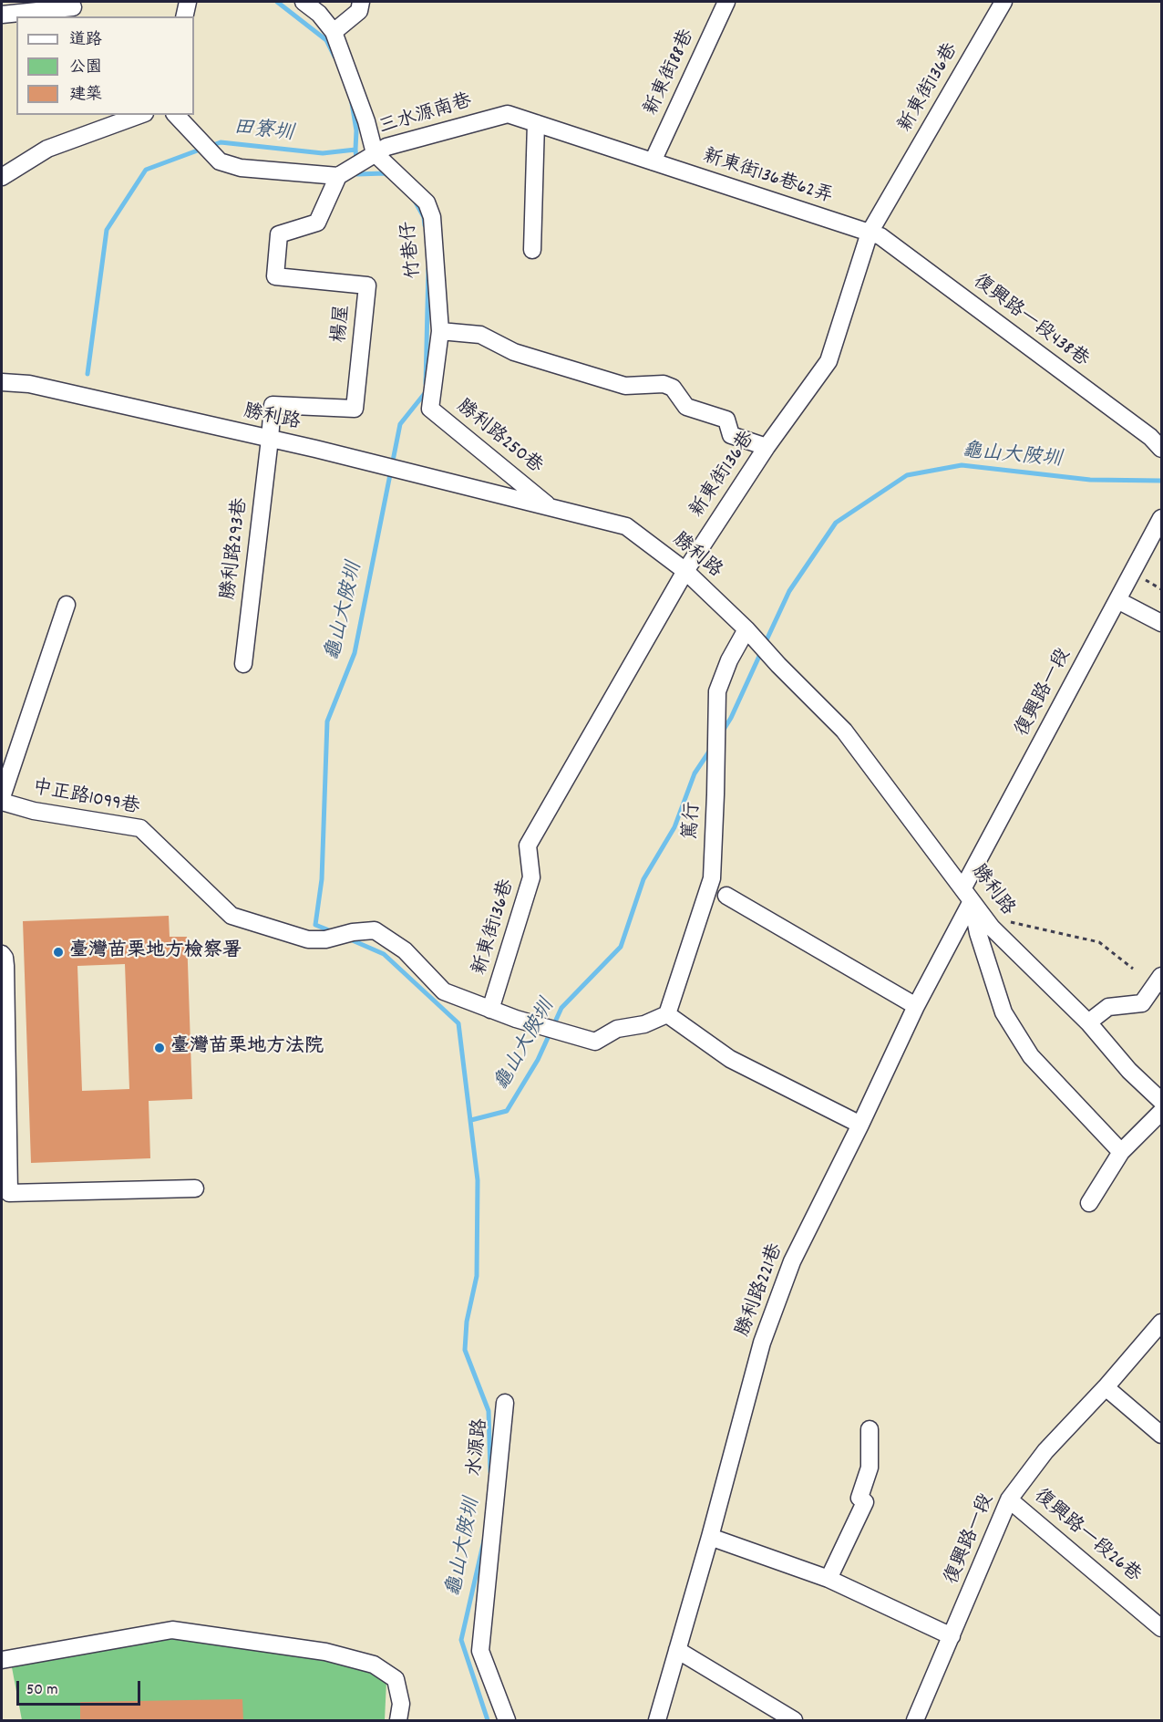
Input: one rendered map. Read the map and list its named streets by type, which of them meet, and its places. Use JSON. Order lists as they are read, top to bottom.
{
  "streets": {
    "street": [
      "新東街88巷",
      "新東街136巷",
      "三水源南巷",
      "新東街136巷62弄",
      "竹巷仔",
      "復興路一段438巷",
      "楊屋",
      "勝利路",
      "勝利路250巷",
      "勝利路293巷",
      "復興路一段",
      "中正路1099巷",
      "篤行",
      "勝利路221巷",
      "水源路",
      "復興路一段26巷"
    ]
  },
  "crossings": [
    ["新東街88巷", "三水源南巷"],
    ["新東街88巷", "新東街136巷62弄"],
    ["新東街136巷", "新東街136巷62弄"],
    ["新東街136巷", "復興路一段438巷"],
    ["新東街136巷", "勝利路"],
    ["新東街136巷", "中正路1099巷"],
    ["三水源南巷", "新東街136巷62弄"],
    ["三水源南巷", "竹巷仔"],
    ["新東街136巷62弄", "復興路一段438巷"],
    ["竹巷仔", "勝利路250巷"],
    ["楊屋", "勝利路"],
    ["楊屋", "勝利路293巷"],
    ["勝利路", "勝利路250巷"],
    ["勝利路", "勝利路293巷"],
    ["勝利路", "復興路一段"],
    ["勝利路", "篤行"],
    ["勝利路", "勝利路221巷"],
    ["復興路一段", "勝利路221巷"],
    ["復興路一段", "復興路一段26巷"],
    ["中正路1099巷", "篤行"]
  ],
  "water": ["田寮圳", "龜山大陂圳"],
  "places": ["臺灣苗栗地方檢察署", "臺灣苗栗地方法院"],
  "legend": ["道路", "公園", "建築"],
  "scale_bar": "50 m"
}
